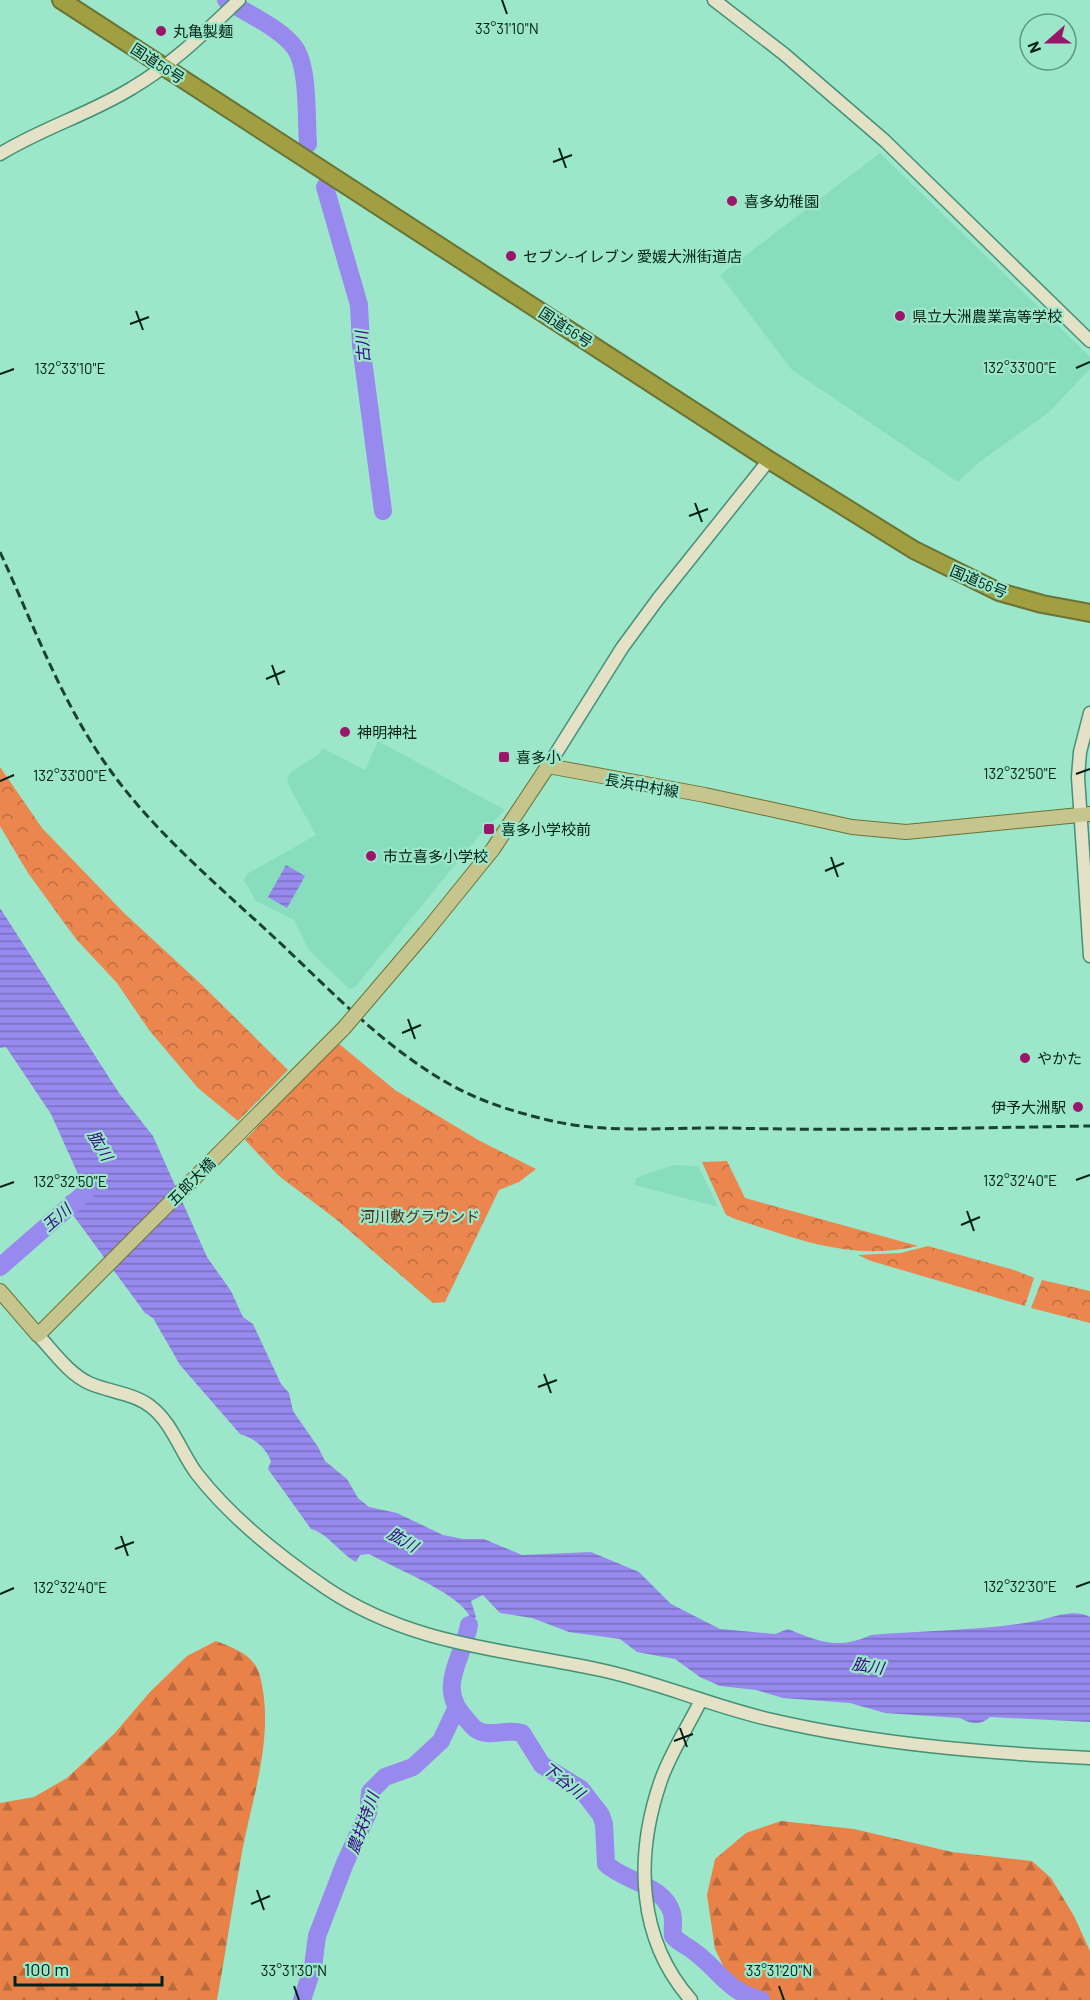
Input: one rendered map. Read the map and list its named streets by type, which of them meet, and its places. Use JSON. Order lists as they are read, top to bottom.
{
  "streets": {
    "highway": ["国道56号"],
    "main road": ["長浜中村線", "五郎大橋"]
  },
  "crossings": [
    ["長浜中村線", "五郎大橋"]
  ],
  "water": [
    "古川",
    "肱川",
    "玉川",
    "下谷川",
    "農扶持川"
  ],
  "parks": ["河川敷グラウンド"],
  "places": {
    "other": [
      "丸亀製麺",
      "喜多幼稚園",
      "セブン-イレブン 愛媛大洲街道店",
      "県立大洲農業高等学校",
      "神明神社",
      "市立喜多小学校",
      "やかた",
      "伊予大洲駅"
    ],
    "transit": ["喜多小", "喜多小学校前"]
  },
  "scale_bar": "100 m",
  "north": "left",
  "coordinates": [
    "33°31'10\"N",
    "132°33'00\"E",
    "132°33'10\"E",
    "132°32'50\"E",
    "132°32'40\"E",
    "132°32'30\"E",
    "33°31'30\"N",
    "33°31'20\"N"
  ]
}
